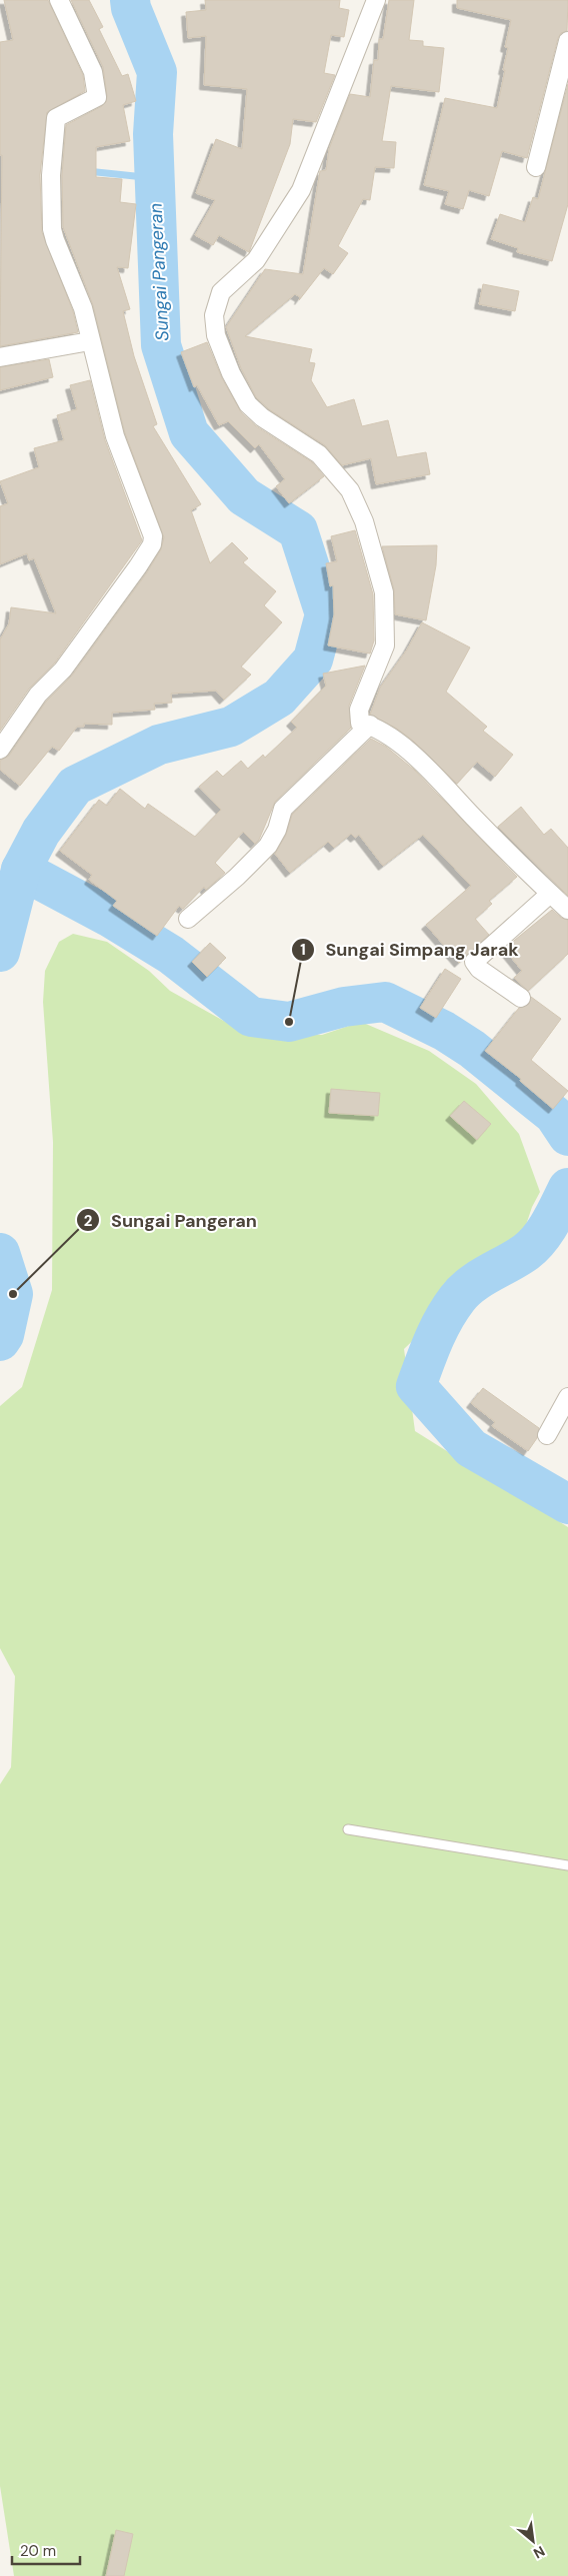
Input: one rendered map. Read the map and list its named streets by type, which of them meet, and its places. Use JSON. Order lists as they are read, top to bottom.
{
  "water": ["Sungai Pangeran"],
  "places": ["Sungai Simpang Jarak", "Sungai Pangeran"],
  "scale_bar": "20 m",
  "north": "bottom right"
}
